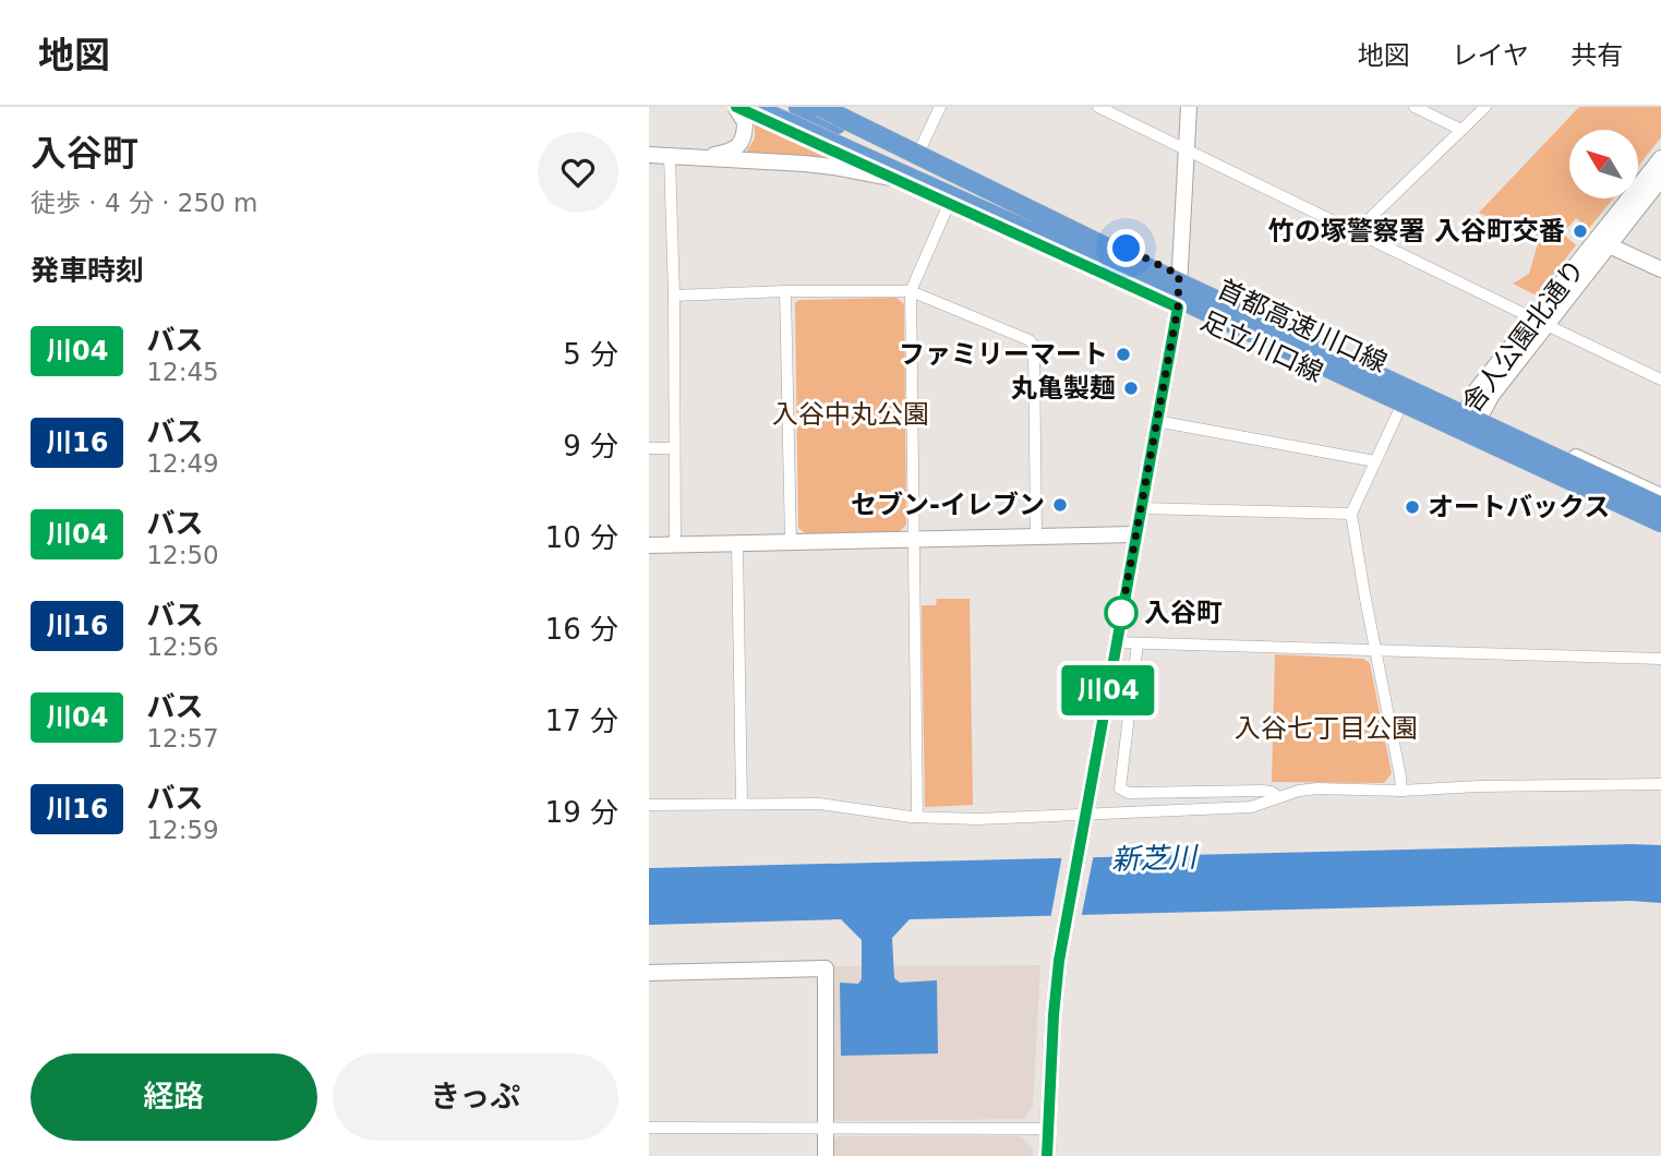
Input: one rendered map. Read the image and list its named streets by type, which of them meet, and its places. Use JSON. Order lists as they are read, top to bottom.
{
  "streets": {
    "highway": ["首都高速川口線"],
    "main road": ["舎人公園北通り", "足立川口線"]
  },
  "crossings": [
    ["舎人公園北通り", "足立川口線"]
  ],
  "water": ["新芝川"],
  "parks": ["入谷中丸公園", "入谷七丁目公園"],
  "places": [
    "竹の塚警察署 入谷町交番",
    "ファミリーマート",
    "丸亀製麺",
    "セブン-イレブン",
    "オートバックス",
    "入谷町"
  ],
  "lines": ["bus line 川04"],
  "north": "top left",
  "page": {
    "header": "地図",
    "nav": ["地図", "レイヤ", "共有"],
    "heading": [
      ["入谷町", "徒歩 · 4 分 · 250 m"],
      "発車時刻"
    ],
    "on_map": "川04",
    "list": [
      {
        "mark": "川04",
        "name": "バス",
        "note": "12:45",
        "value": "5 分"
      },
      {
        "mark": "川16",
        "name": "バス",
        "note": "12:49",
        "value": "9 分"
      },
      {
        "mark": "川04",
        "name": "バス",
        "note": "12:50",
        "value": "10 分"
      },
      {
        "mark": "川16",
        "name": "バス",
        "note": "12:56",
        "value": "16 分"
      },
      {
        "mark": "川04",
        "name": "バス",
        "note": "12:57",
        "value": "17 分"
      },
      {
        "mark": "川16",
        "name": "バス",
        "note": "12:59",
        "value": "19 分"
      }
    ],
    "buttons": ["経路", "きっぷ"]
  }
}
